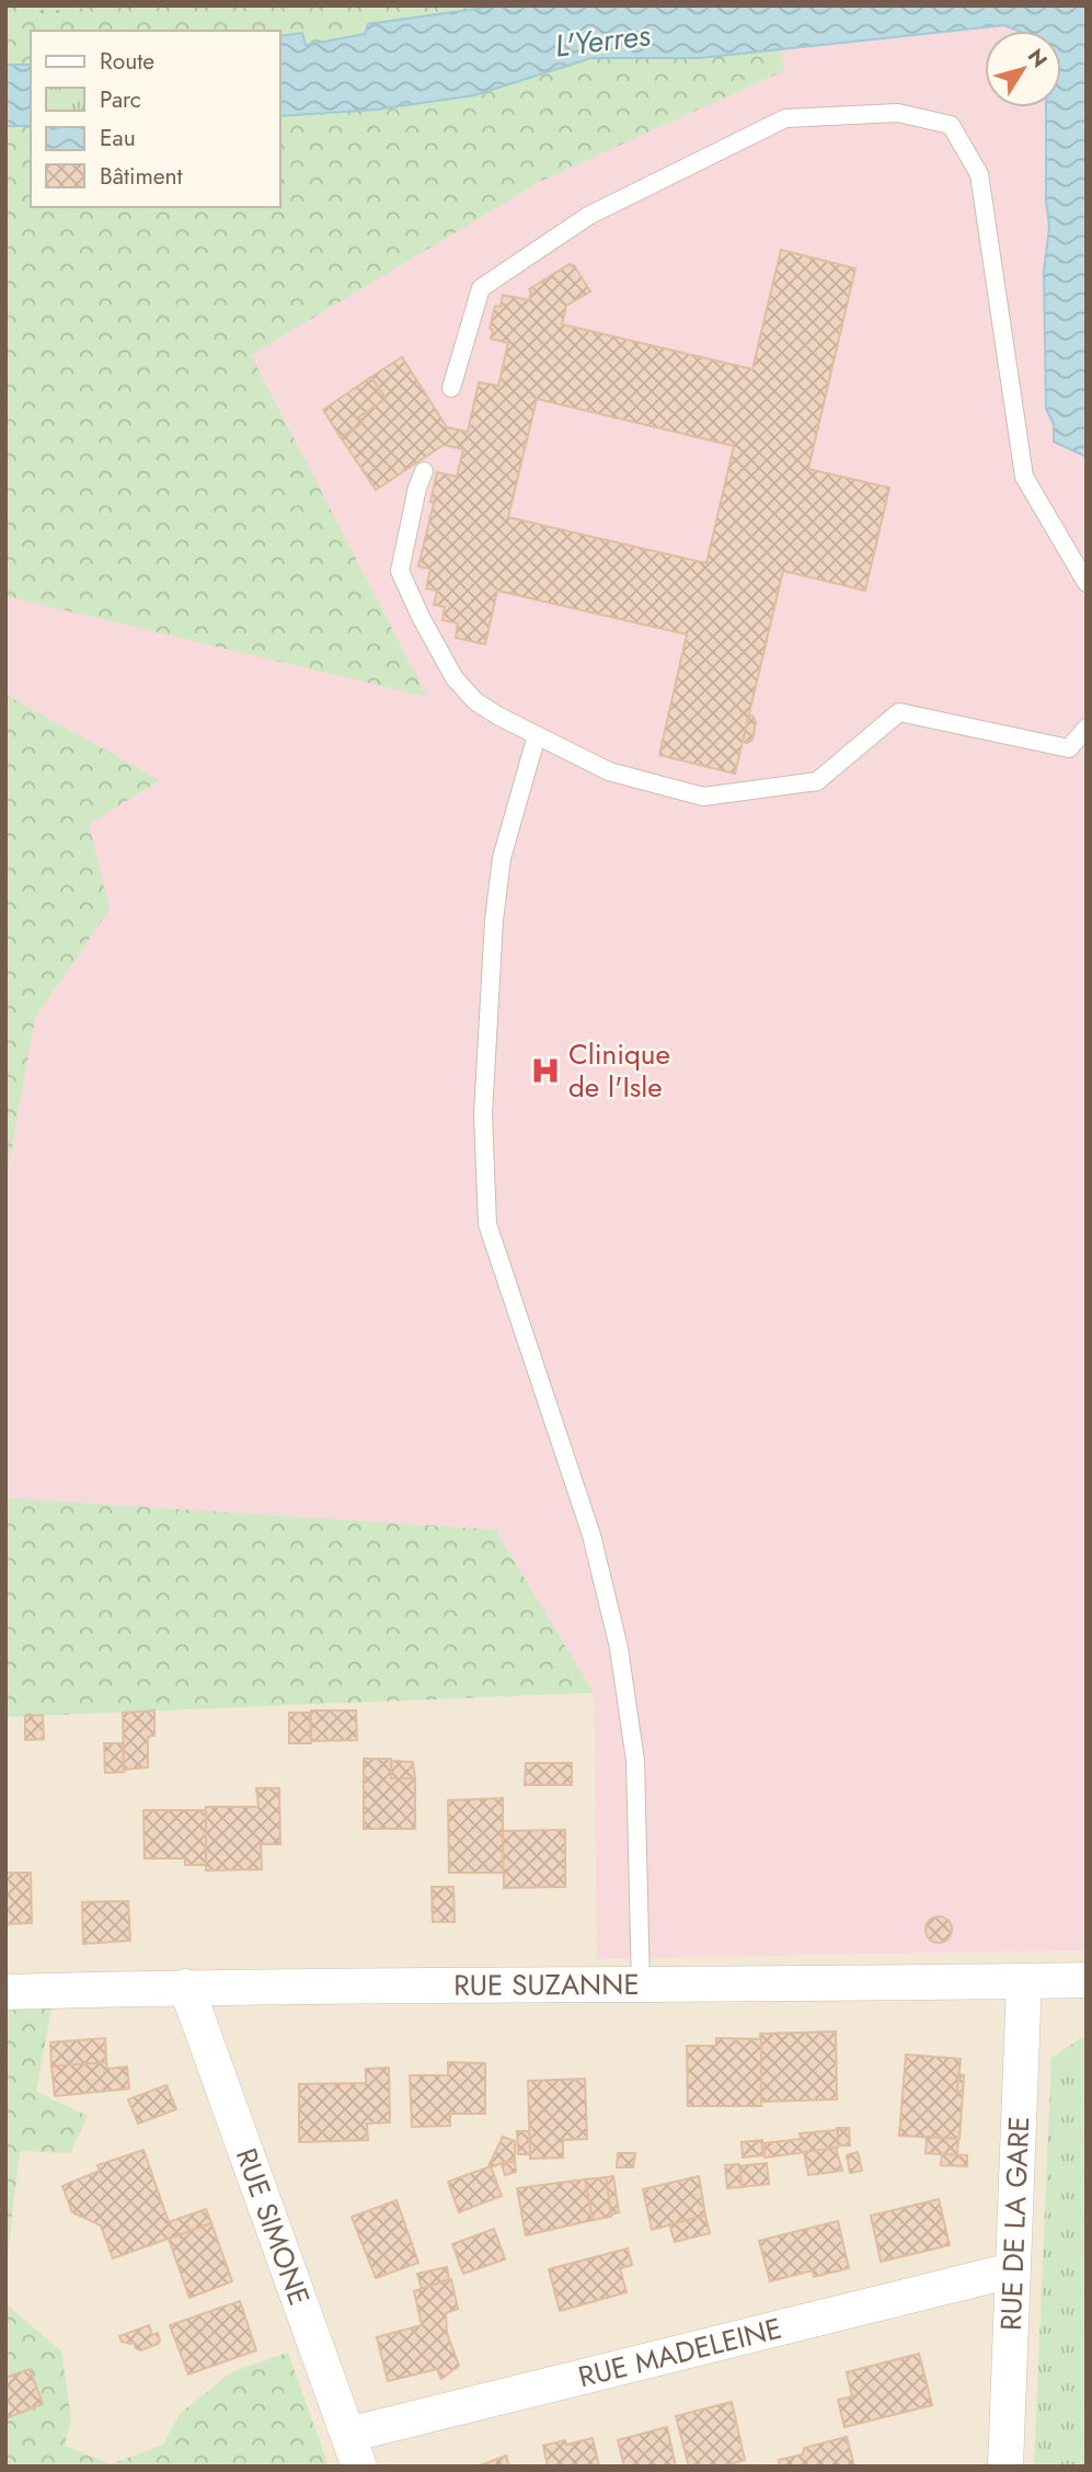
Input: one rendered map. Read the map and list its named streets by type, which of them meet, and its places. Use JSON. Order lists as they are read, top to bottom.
{
  "streets": {
    "street": [
      "RUE SUZANNE",
      "RUE DE LA GARE",
      "RUE SIMONE",
      "RUE MADELEINE"
    ]
  },
  "crossings": [
    ["RUE SUZANNE", "RUE DE LA GARE"],
    ["RUE SUZANNE", "RUE SIMONE"],
    ["RUE DE LA GARE", "RUE MADELEINE"],
    ["RUE SIMONE", "RUE MADELEINE"]
  ],
  "water": ["L'Yerres"],
  "places": {
    "hospital": ["Clinique de l'Isle"]
  },
  "legend": [
    "Route",
    "Parc",
    "Eau",
    "Bâtiment"
  ],
  "north": "top right"
}
